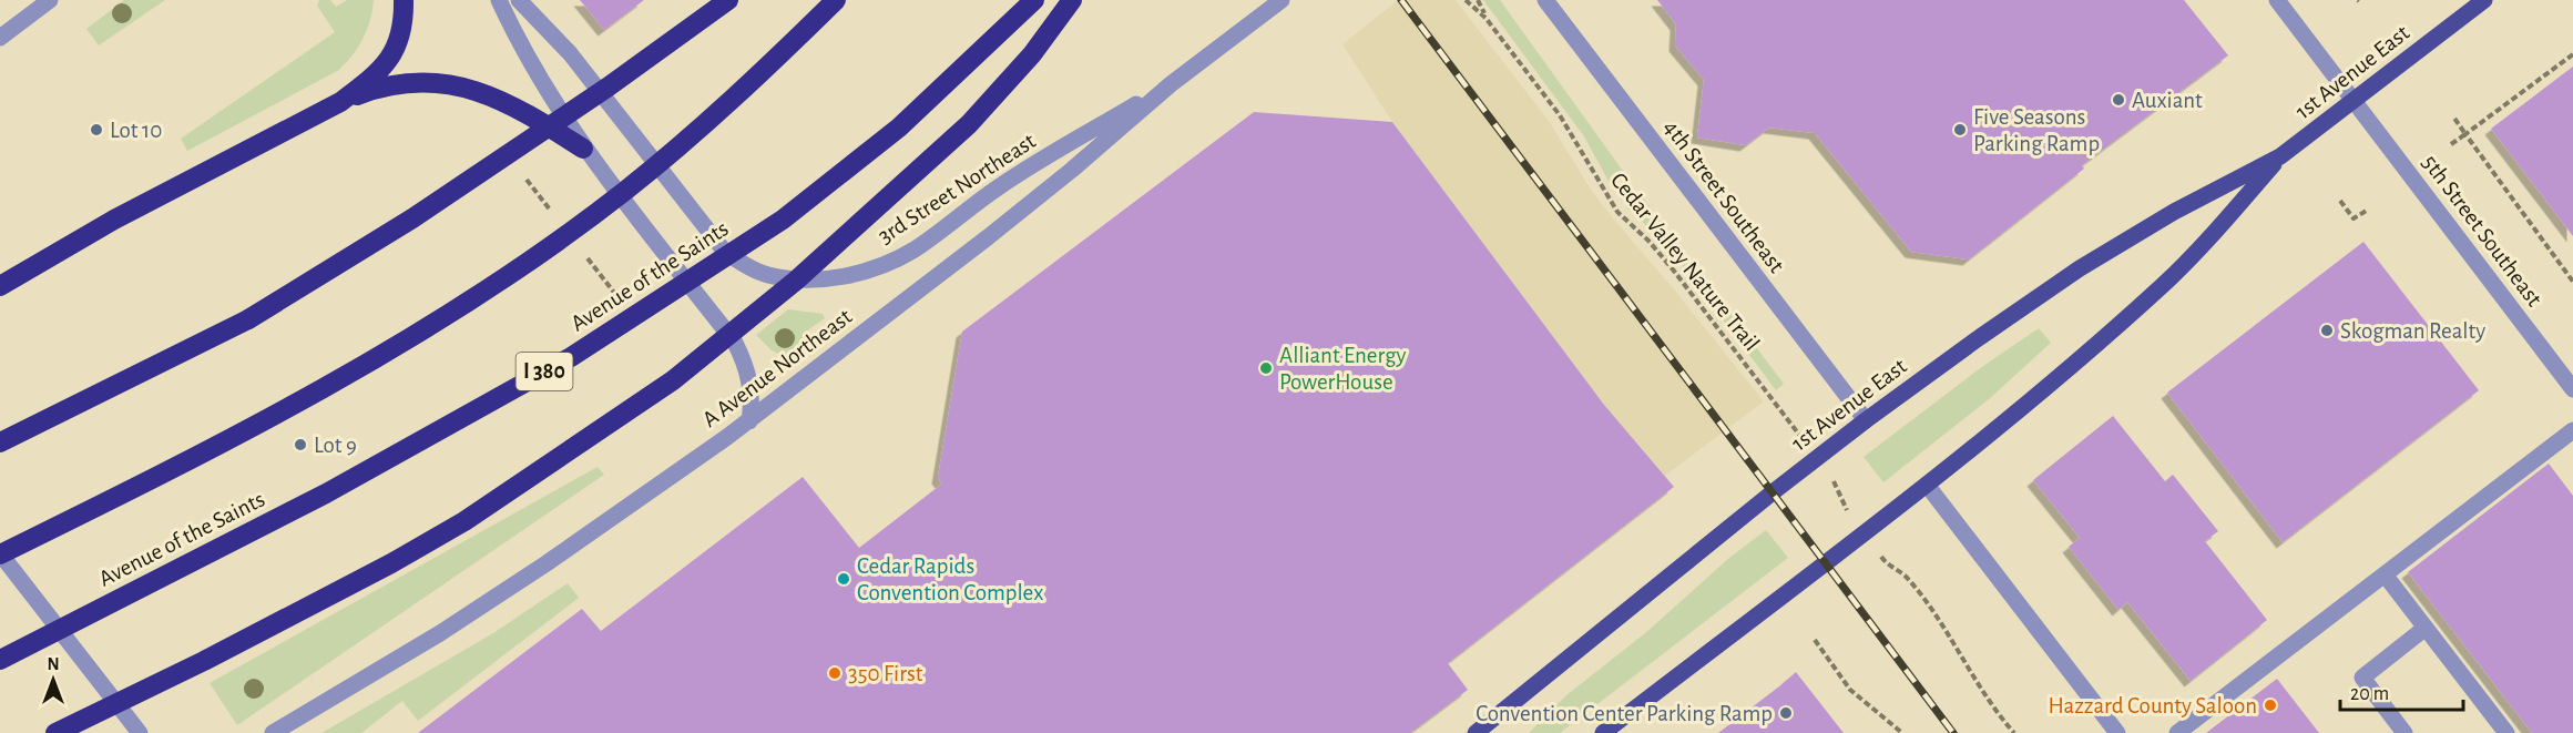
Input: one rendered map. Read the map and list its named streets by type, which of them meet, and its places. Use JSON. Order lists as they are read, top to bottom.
{
  "streets": {
    "highway": ["Avenue of the Saints", "I 380"],
    "main road": ["1st Avenue East"],
    "street": [
      "3rd Street Northeast",
      "4th Street Southeast",
      "5th Street Southeast",
      "A Avenue Northeast"
    ],
    "path": ["Cedar Valley Nature Trail"]
  },
  "crossings": [
    ["1st Avenue East", "4th Street Southeast"],
    ["1st Avenue East", "5th Street Southeast"],
    ["3rd Street Northeast", "A Avenue Northeast"]
  ],
  "places": [
    "Auxiant",
    "Lot 10",
    "Five Seasons Parking Ramp",
    "Skogman Realty",
    "Alliant Energy PowerHouse",
    "Lot 9",
    "Cedar Rapids Convention Complex",
    "350 First",
    "Hazzard County Saloon",
    "Convention Center Parking Ramp"
  ],
  "scale_bar": "20 m",
  "north": "top"
}
